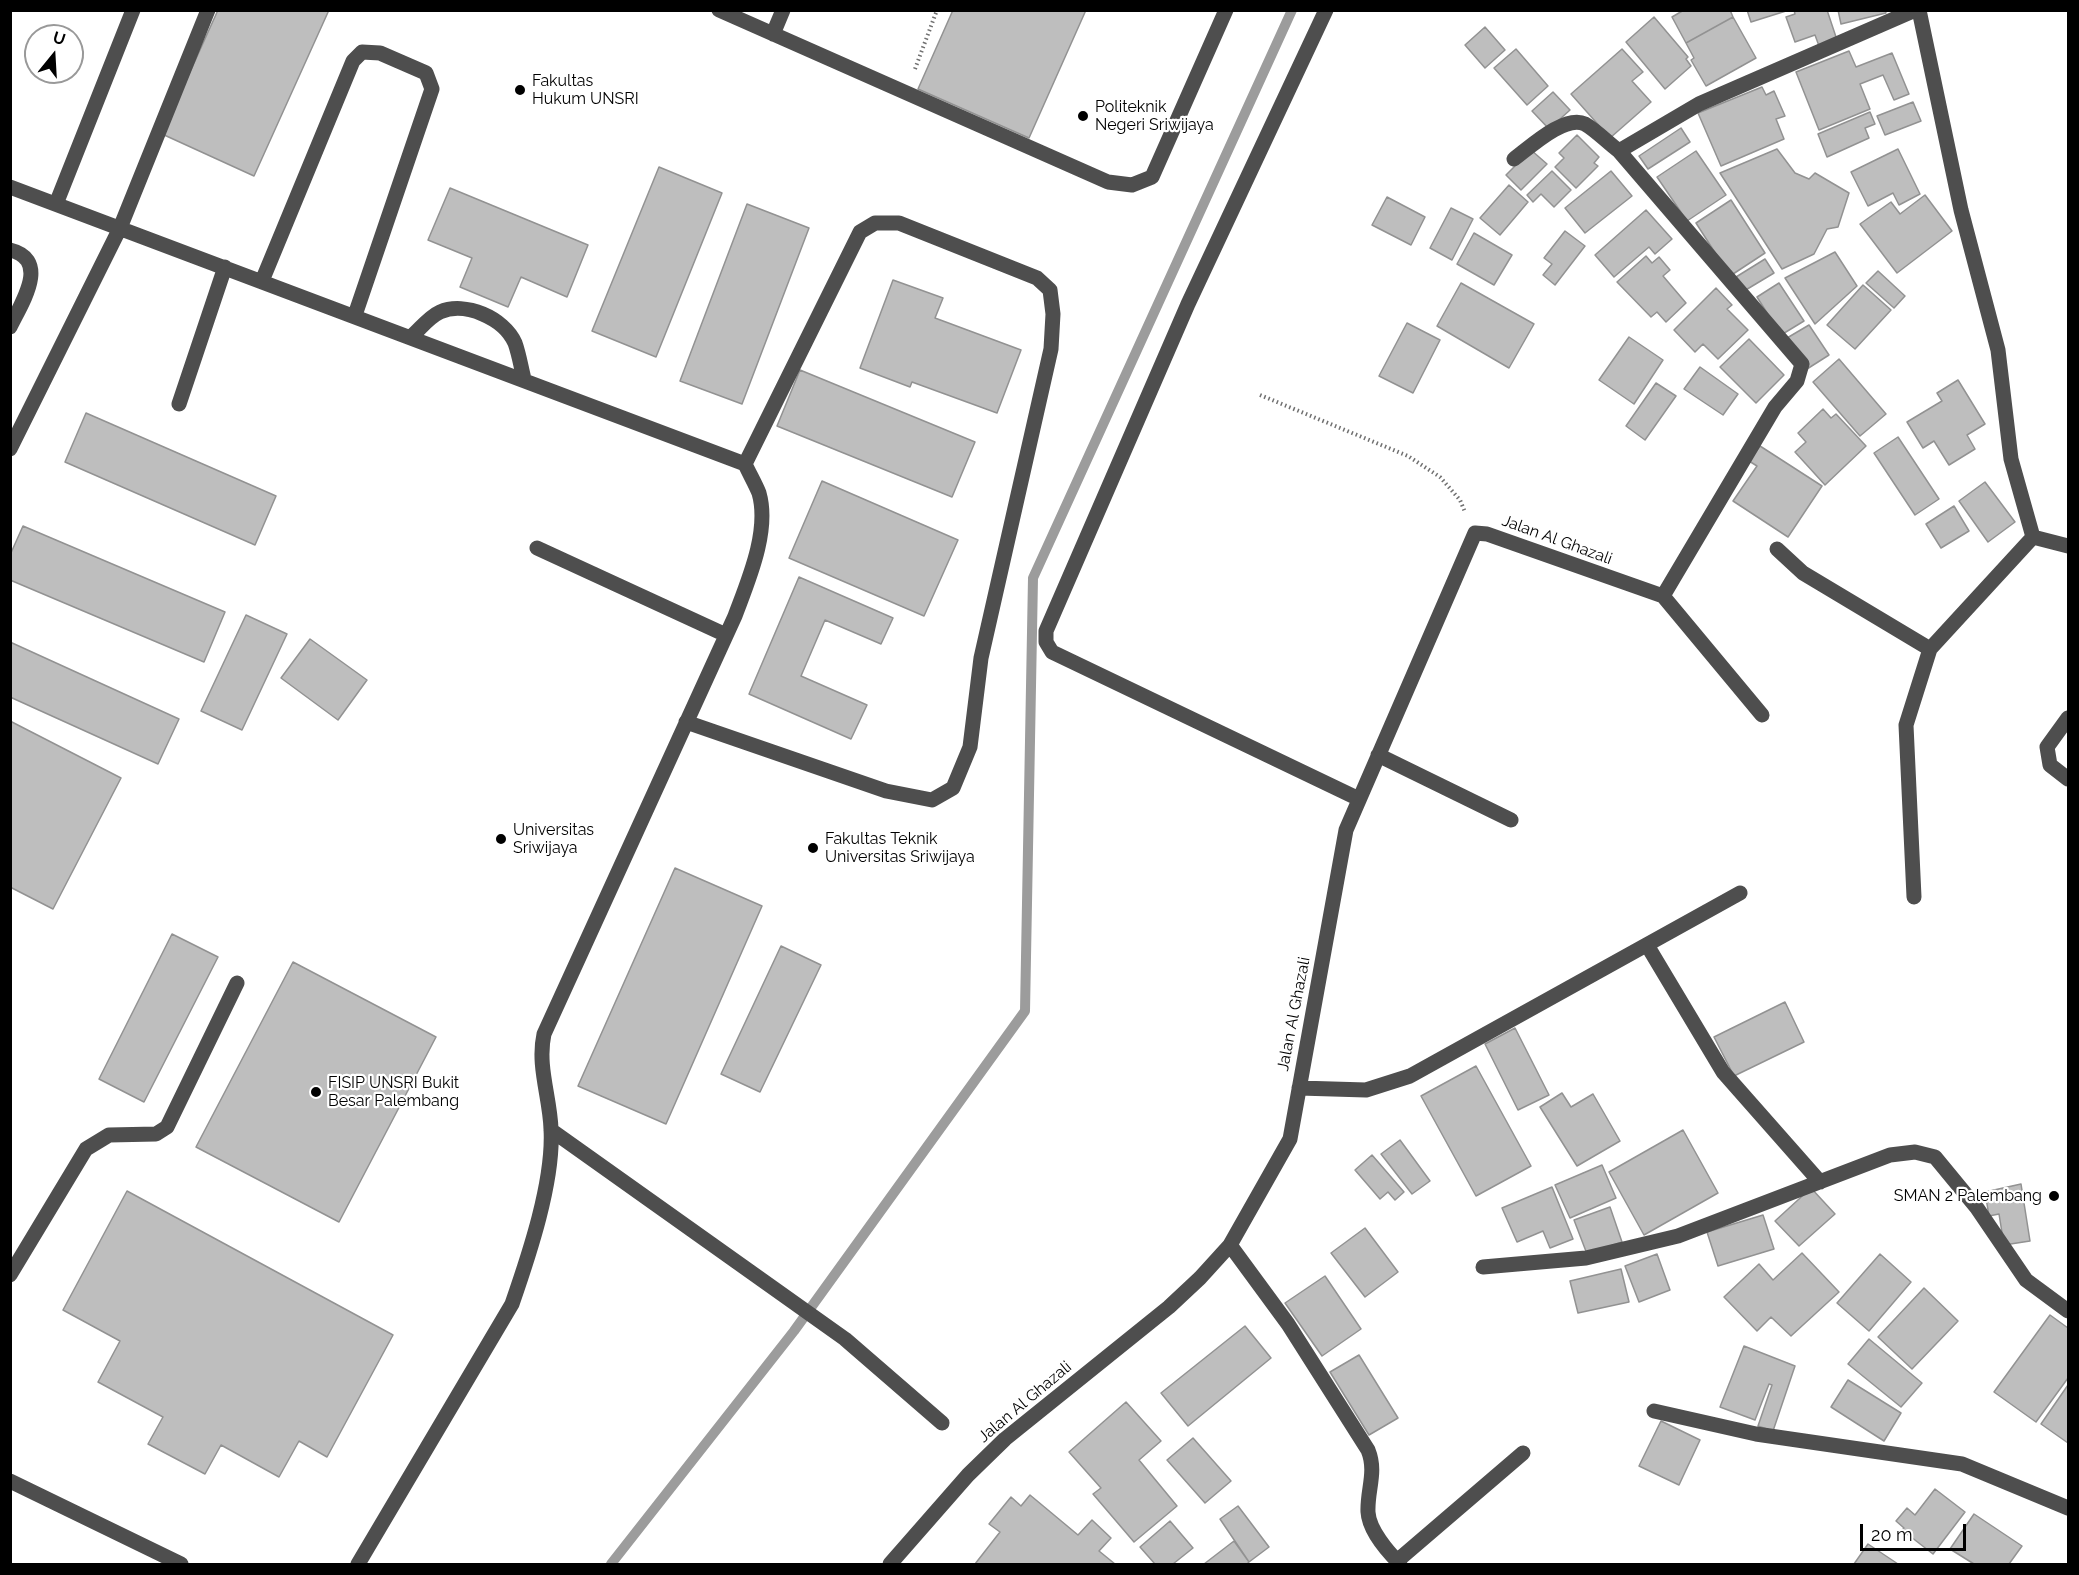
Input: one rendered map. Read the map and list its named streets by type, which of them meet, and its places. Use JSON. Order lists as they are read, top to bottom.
{
  "streets": {
    "street": ["Jalan Al Ghazali"]
  },
  "places": [
    "Fakultas Hukum UNSRI",
    "Politeknik Negeri Sriwijaya",
    "Universitas Sriwijaya",
    "Fakultas Teknik Universitas Sriwijaya",
    "FISIP UNSRI Bukit Besar Palembang",
    "SMAN 2 Palembang"
  ],
  "scale_bar": "20 m",
  "north": "top"
}
